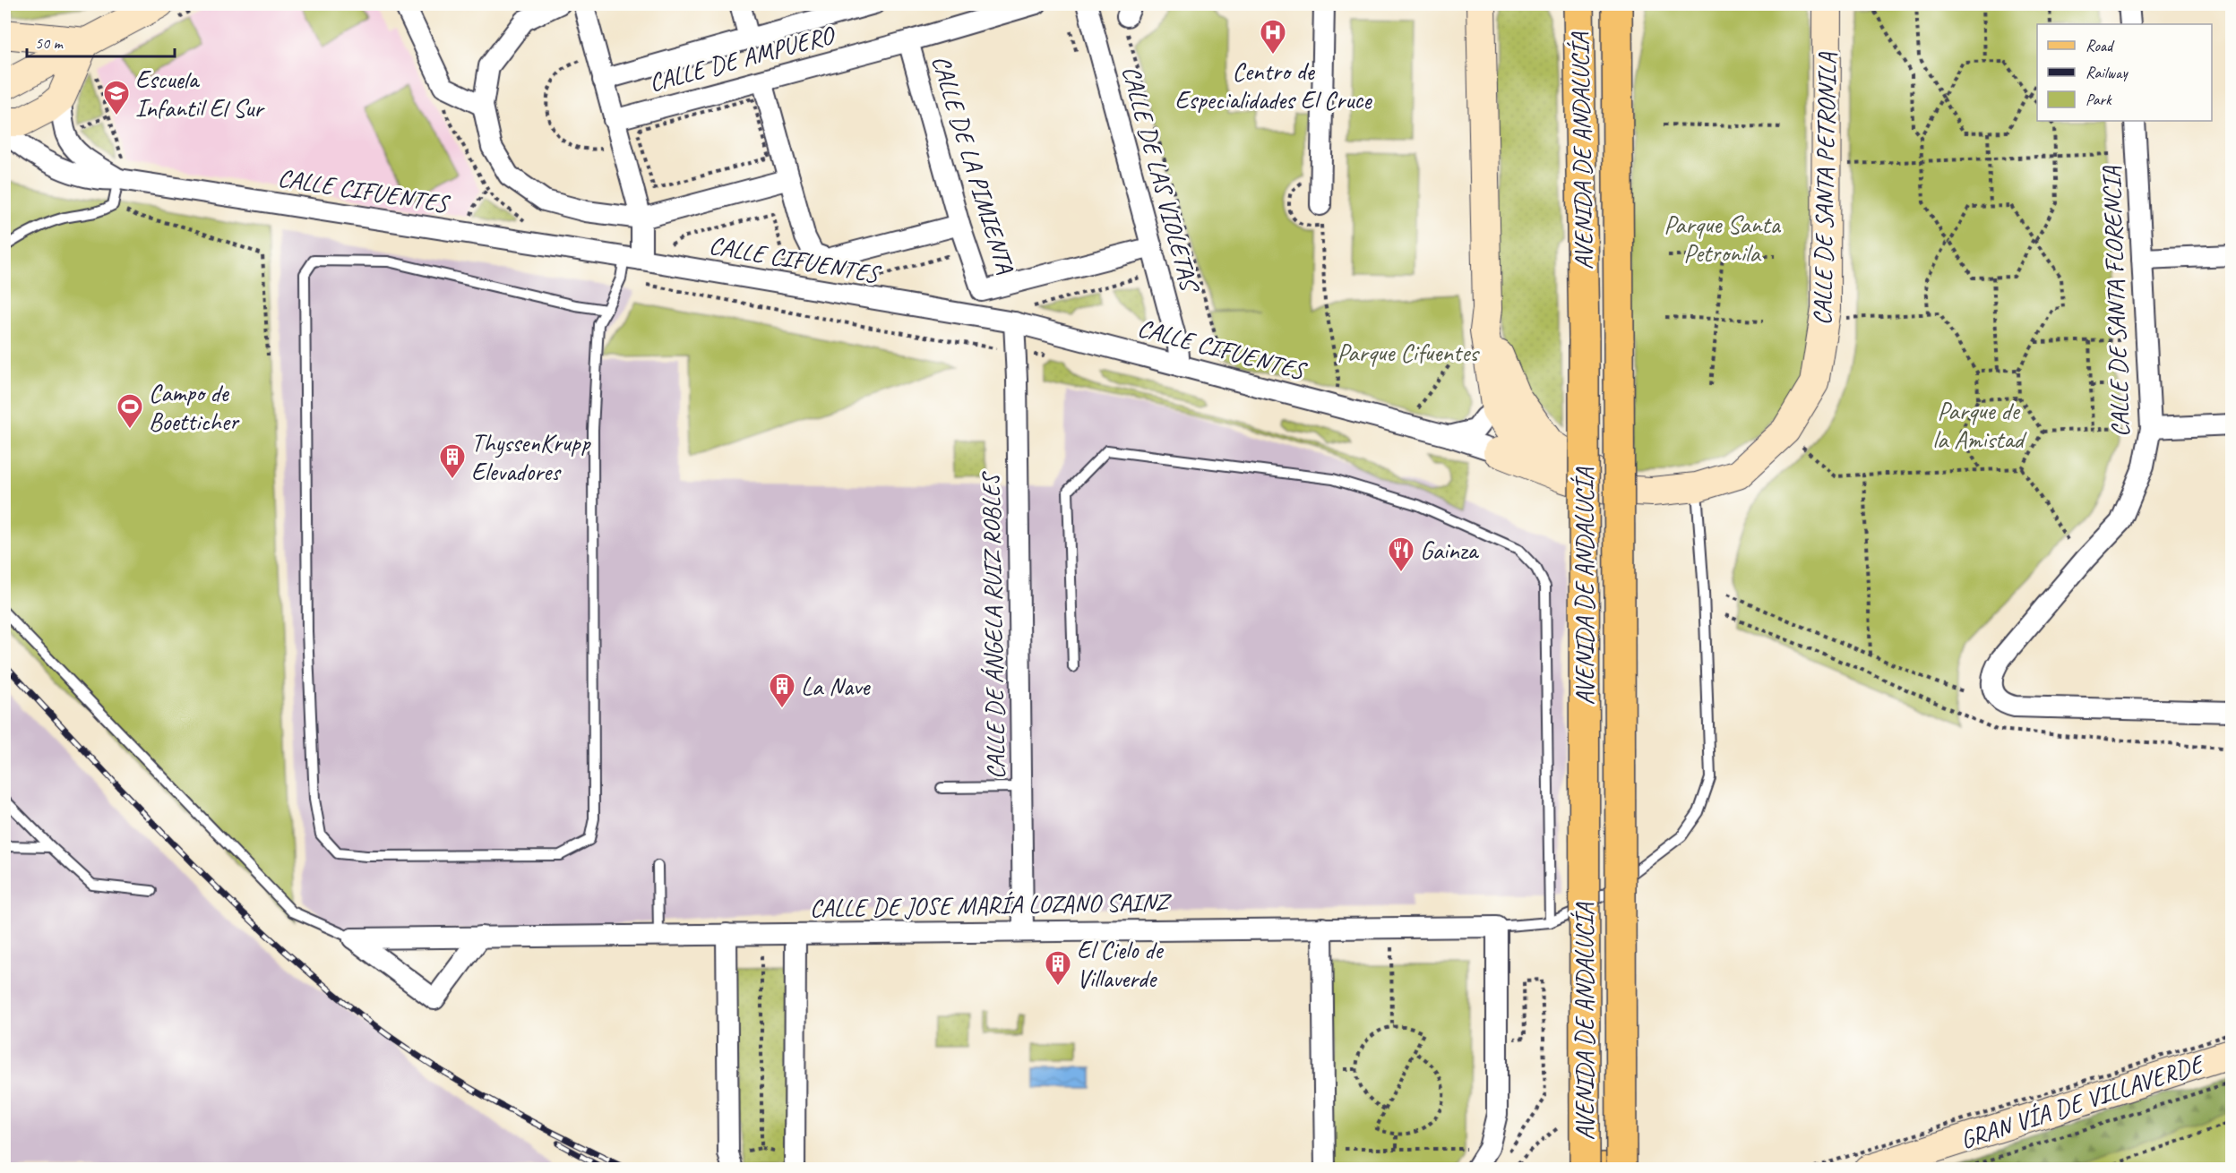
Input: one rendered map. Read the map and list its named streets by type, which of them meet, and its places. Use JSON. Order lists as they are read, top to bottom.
{
  "streets": {
    "main road": ["AVENIDA DE ANDALUCÍA"],
    "street": [
      "CALLE DE AMPUERO",
      "CALLE DE LA PIMIENTA",
      "CALLE DE LAS VIOLETAS",
      "CALLE DE SANTA PETRONILA",
      "CALLE CIFUENTES",
      "CALLE DE SANTA FLORENCIA",
      "CALLE DE ÁNGELA RUIZ ROBLES",
      "CALLE DE JOSE MARÍA LOZANO SAINZ",
      "GRAN VÍA DE VILLAVERDE"
    ]
  },
  "crossings": [
    ["CALLE DE AMPUERO", "CALLE DE LA PIMIENTA"],
    ["CALLE DE LA PIMIENTA", "CALLE DE LAS VIOLETAS"],
    ["CALLE DE LAS VIOLETAS", "CALLE CIFUENTES"],
    ["CALLE CIFUENTES", "CALLE DE ÁNGELA RUIZ ROBLES"],
    ["CALLE DE ÁNGELA RUIZ ROBLES", "CALLE DE JOSE MARÍA LOZANO SAINZ"]
  ],
  "parks": ["Parque Santa Petronila", "Parque Cifuentes", "Parque de la Amistad"],
  "places": {
    "hospital": ["Centro de Especialidades El Cruce"],
    "school or university": ["Escuela Infantil El Sur"],
    "sports": ["Campo de Boetticher"],
    "building": ["ThyssenKrupp Elevadores", "La Nave", "El Cielo de Villaverde"],
    "restaurant": ["Gainza"]
  },
  "legend": ["Road", "Railway", "Park"],
  "scale_bar": "50 m"
}
